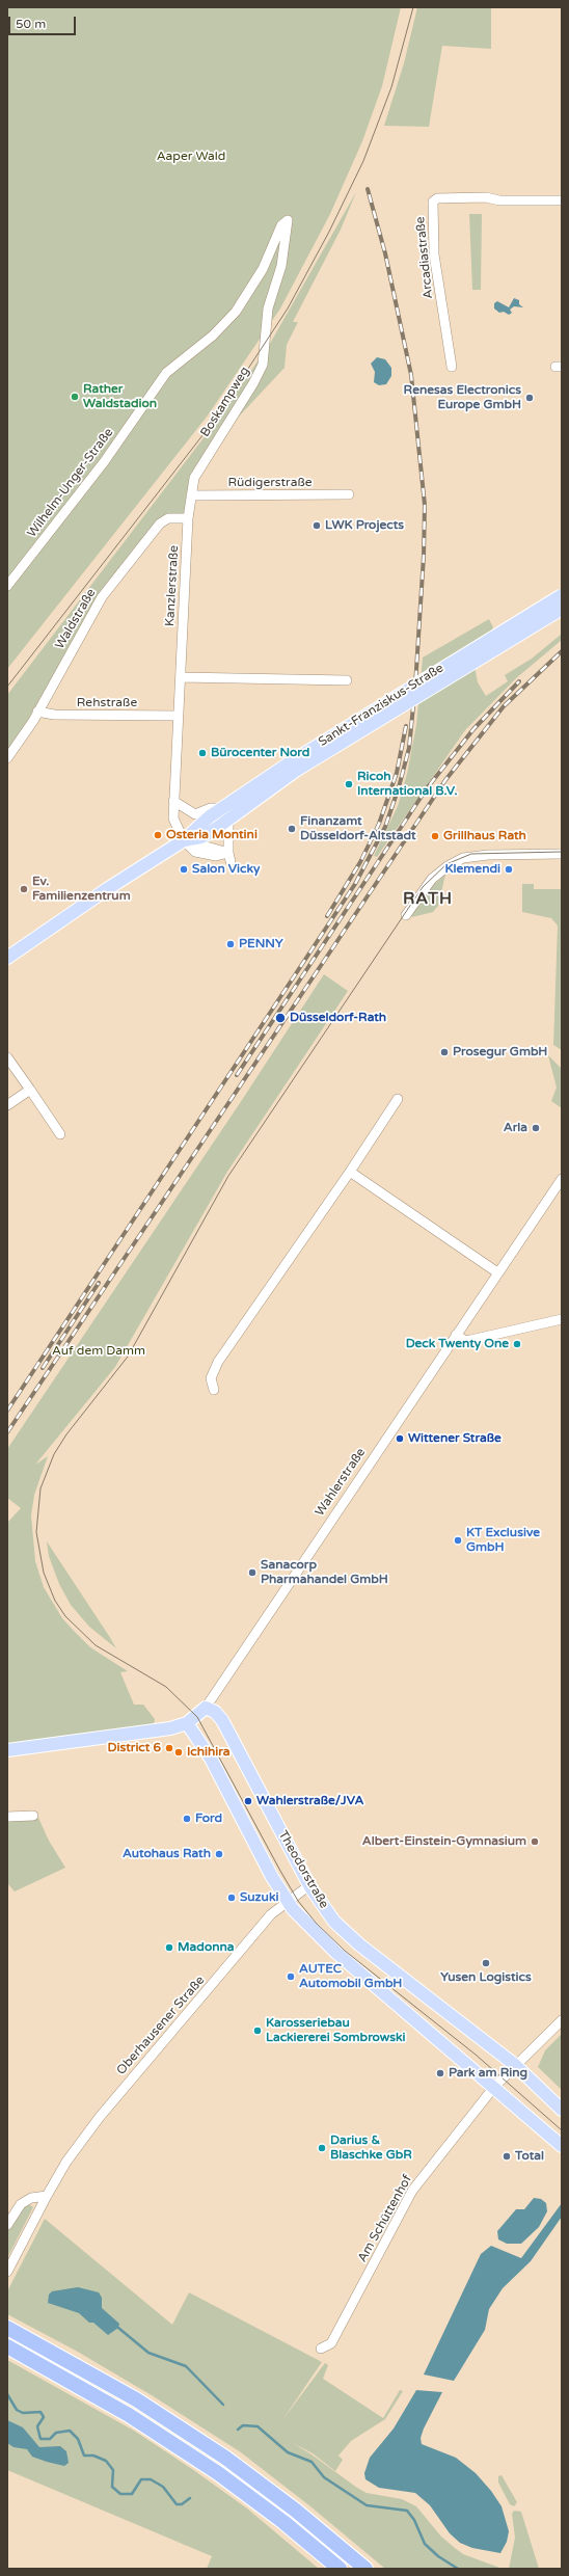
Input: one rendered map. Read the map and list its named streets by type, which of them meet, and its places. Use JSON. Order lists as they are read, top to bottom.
{
  "streets": {
    "main road": ["Sankt-Franziskus-Straße", "Theodorstraße"],
    "street": [
      "Arcadiastraße",
      "Boskampweg",
      "Wilhelm-Unger-Straße",
      "Rüdigerstraße",
      "Kanzlerstraße",
      "Waldstraße",
      "Rehstraße",
      "Wahlerstraße",
      "Oberhausener Straße",
      "Am Schüttenhof"
    ]
  },
  "crossings": [
    ["Boskampweg", "Wilhelm-Unger-Straße"],
    ["Boskampweg", "Rüdigerstraße"],
    ["Boskampweg", "Kanzlerstraße"],
    ["Rüdigerstraße", "Kanzlerstraße"],
    ["Kanzlerstraße", "Waldstraße"],
    ["Kanzlerstraße", "Rehstraße"],
    ["Kanzlerstraße", "Sankt-Franziskus-Straße"],
    ["Waldstraße", "Rehstraße"],
    ["Wahlerstraße", "Theodorstraße"],
    ["Theodorstraße", "Oberhausener Straße"],
    ["Theodorstraße", "Am Schüttenhof"]
  ],
  "districts": ["RATH"],
  "parks": ["Aaper Wald", "Auf dem Damm"],
  "places": [
    "Rather Waldstadion",
    "Renesas Electronics Europe GmbH",
    "LWK Projects",
    "Bürocenter Nord",
    "Ricoh International B.V.",
    "Finanzamt Düsseldorf-Altstadt",
    "Osteria Montini",
    "Grillhaus Rath",
    "Salon Vicky",
    "Klemendi",
    "Ev. Familienzentrum",
    "PENNY",
    "Düsseldorf-Rath",
    "Prosegur GmbH",
    "Arla",
    "Deck Twenty One",
    "Wittener Straße",
    "KT Exclusive GmbH",
    "Sanacorp Pharmahandel GmbH",
    "District 6",
    "Ichihira",
    "Wahlerstraße/JVA",
    "Ford",
    "Albert-Einstein-Gymnasium",
    "Autohaus Rath",
    "Suzuki",
    "Madonna",
    "Yusen Logistics",
    "AUTEC Automobil GmbH",
    "Karosseriebau Lackiererei Sombrowski",
    "Park am Ring",
    "Darius & Blaschke GbR",
    "Total"
  ],
  "scale_bar": "50 m"
}
